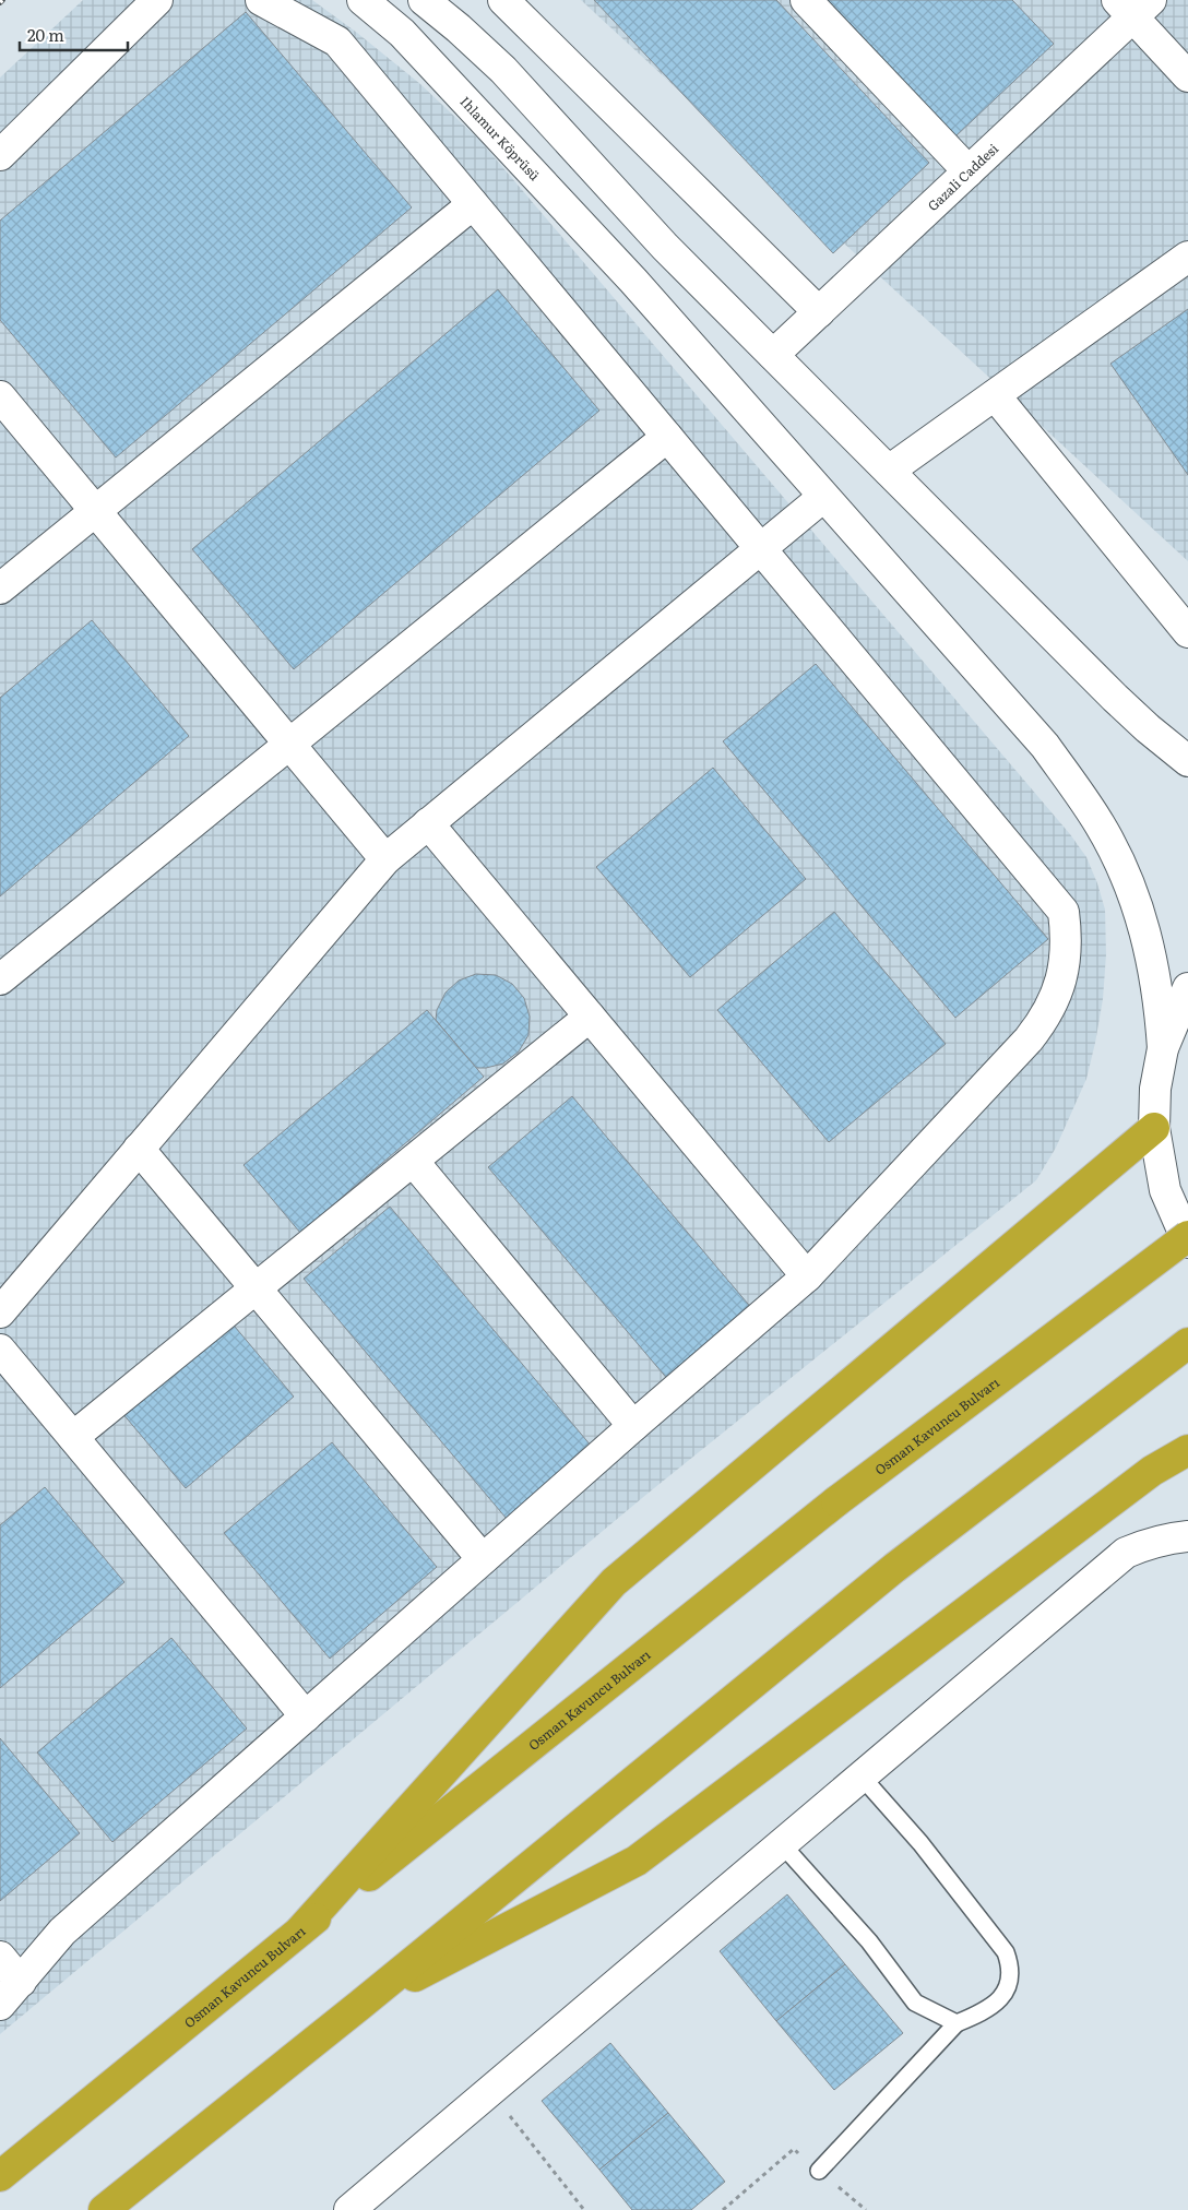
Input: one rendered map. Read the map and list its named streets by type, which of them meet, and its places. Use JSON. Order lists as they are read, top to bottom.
{
  "streets": {
    "highway": ["Osman Kavuncu Bulvarı"],
    "street": ["Ihlamur Köprüsü", "Gazali Caddesi"]
  },
  "scale_bar": "20 m"
}
